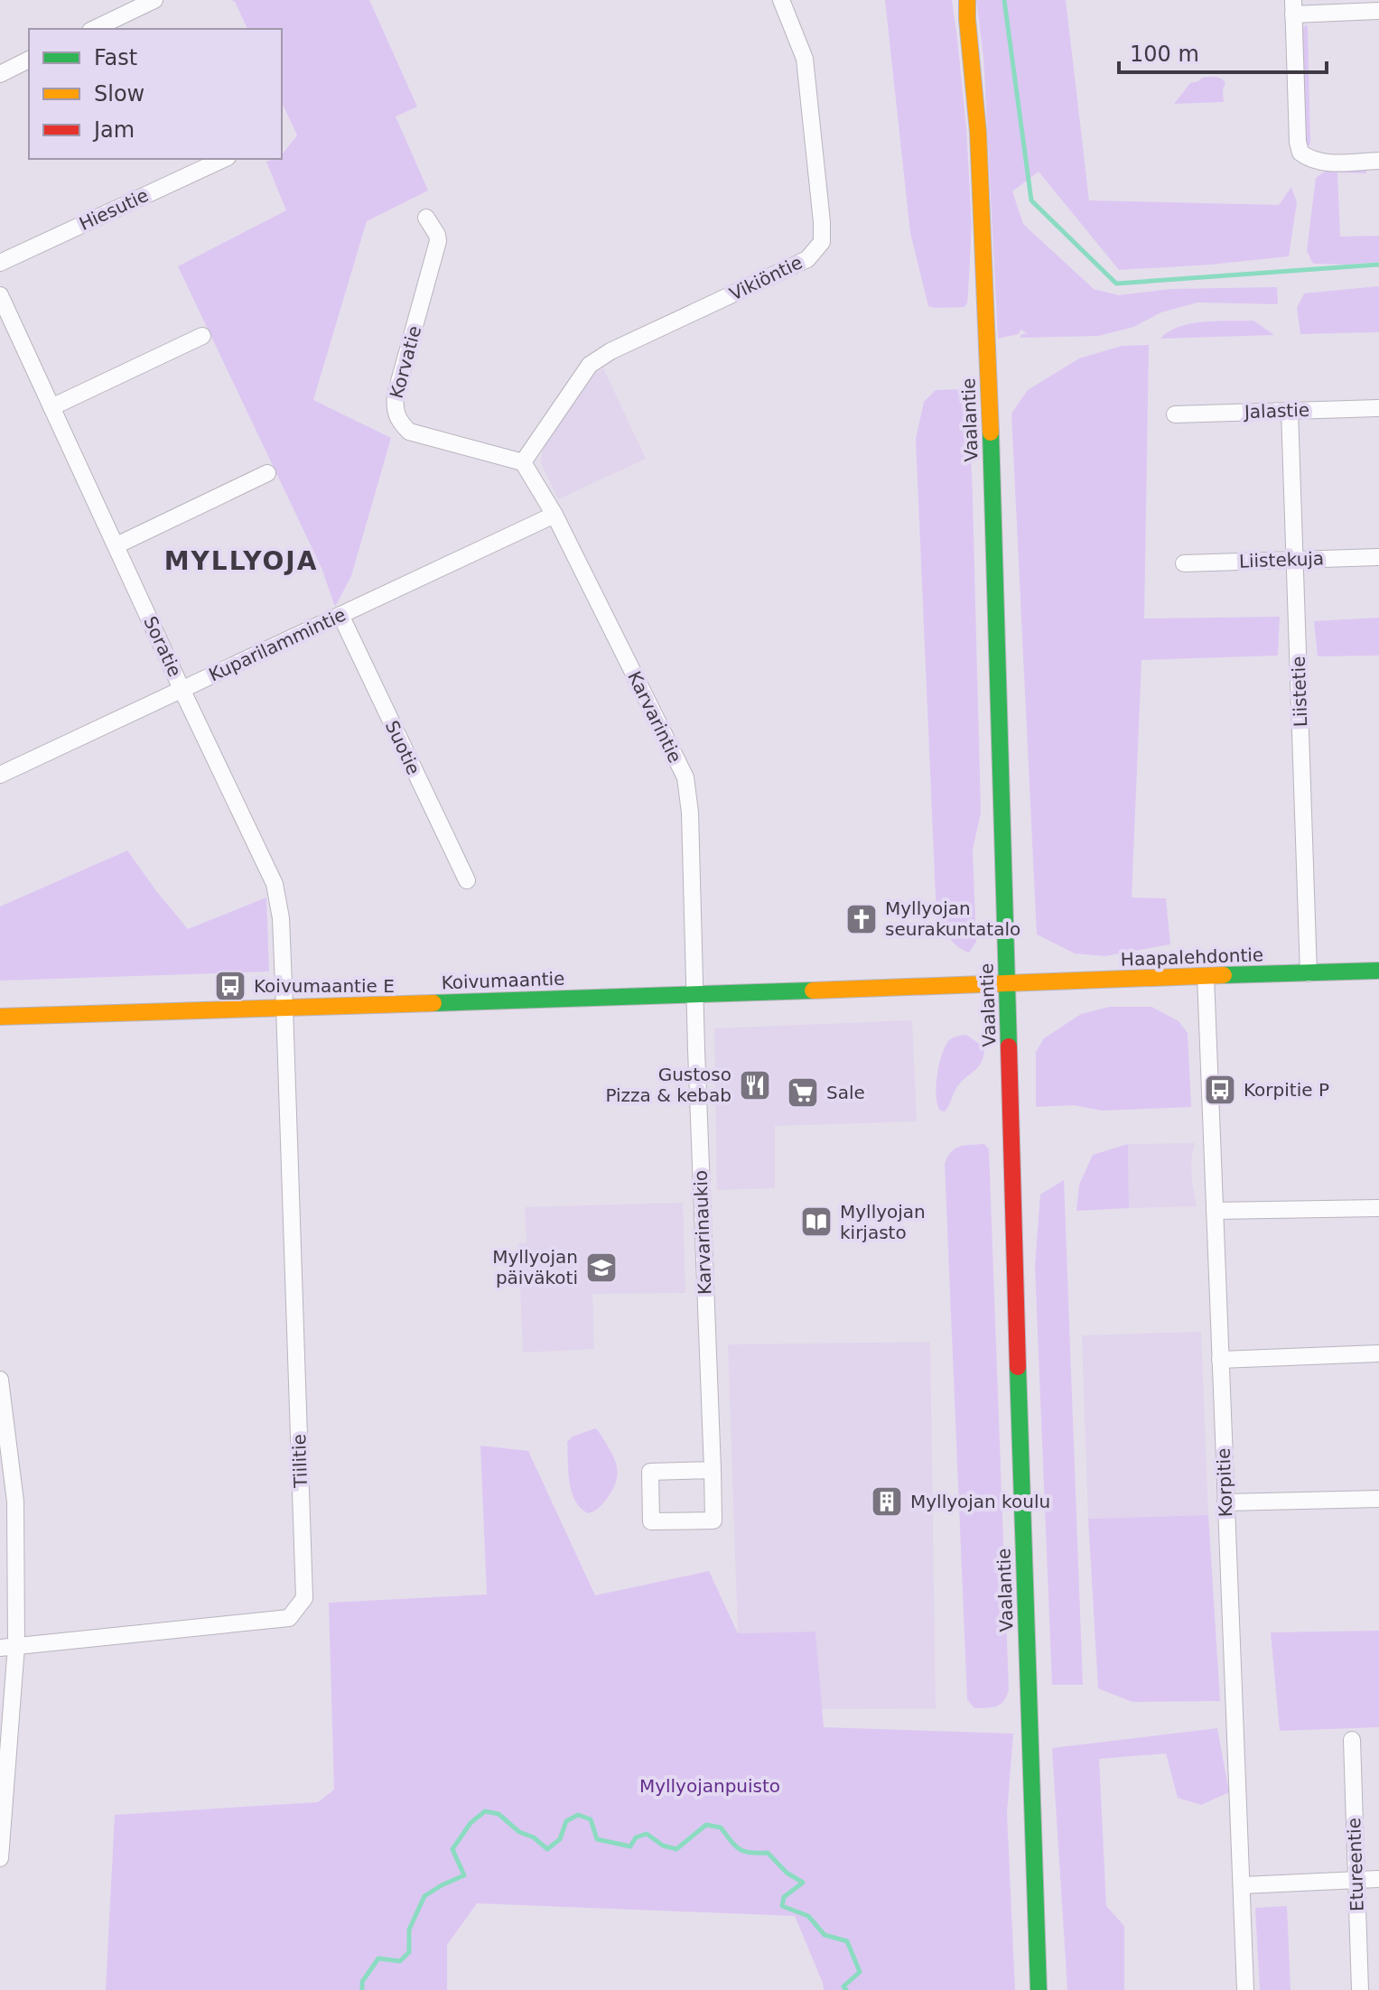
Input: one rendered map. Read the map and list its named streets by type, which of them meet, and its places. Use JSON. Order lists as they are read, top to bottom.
{
  "streets": {
    "street": [
      "Hiesutie",
      "Vikiöntie",
      "Korvatie",
      "Jalastie",
      "Vaalantie",
      "Liistekuja",
      "Kuparilammintie",
      "Soratie",
      "Liistetie",
      "Karvarintie",
      "Suotie",
      "Haapalehdontie",
      "Koivumaantie",
      "Karvarinaukio",
      "Tiilitie",
      "Korpitie",
      "Etureentie"
    ]
  },
  "crossings": [
    ["Vikiöntie", "Korvatie"],
    ["Vikiöntie", "Karvarintie"],
    ["Korvatie", "Karvarintie"],
    ["Jalastie", "Liistetie"],
    ["Vaalantie", "Haapalehdontie"],
    ["Vaalantie", "Koivumaantie"],
    ["Liistekuja", "Liistetie"],
    ["Kuparilammintie", "Soratie"],
    ["Kuparilammintie", "Karvarintie"],
    ["Kuparilammintie", "Suotie"],
    ["Soratie", "Koivumaantie"],
    ["Soratie", "Tiilitie"],
    ["Liistetie", "Haapalehdontie"],
    ["Karvarintie", "Koivumaantie"],
    ["Karvarintie", "Karvarinaukio"],
    ["Haapalehdontie", "Koivumaantie"],
    ["Haapalehdontie", "Korpitie"],
    ["Koivumaantie", "Karvarinaukio"],
    ["Koivumaantie", "Tiilitie"]
  ],
  "districts": ["MYLLYOJA"],
  "parks": ["Myllyojanpuisto"],
  "places": {
    "church": ["Myllyojan seurakuntatalo"],
    "bus stop": ["Koivumaantie E", "Korpitie P"],
    "restaurant": ["Gustoso Pizza & kebab"],
    "supermarket": ["Sale"],
    "library": ["Myllyojan kirjasto"],
    "school or university": ["Myllyojan päiväkoti"],
    "building": ["Myllyojan koulu"]
  },
  "legend": ["Fast", "Slow", "Jam"],
  "scale_bar": "100 m"
}
